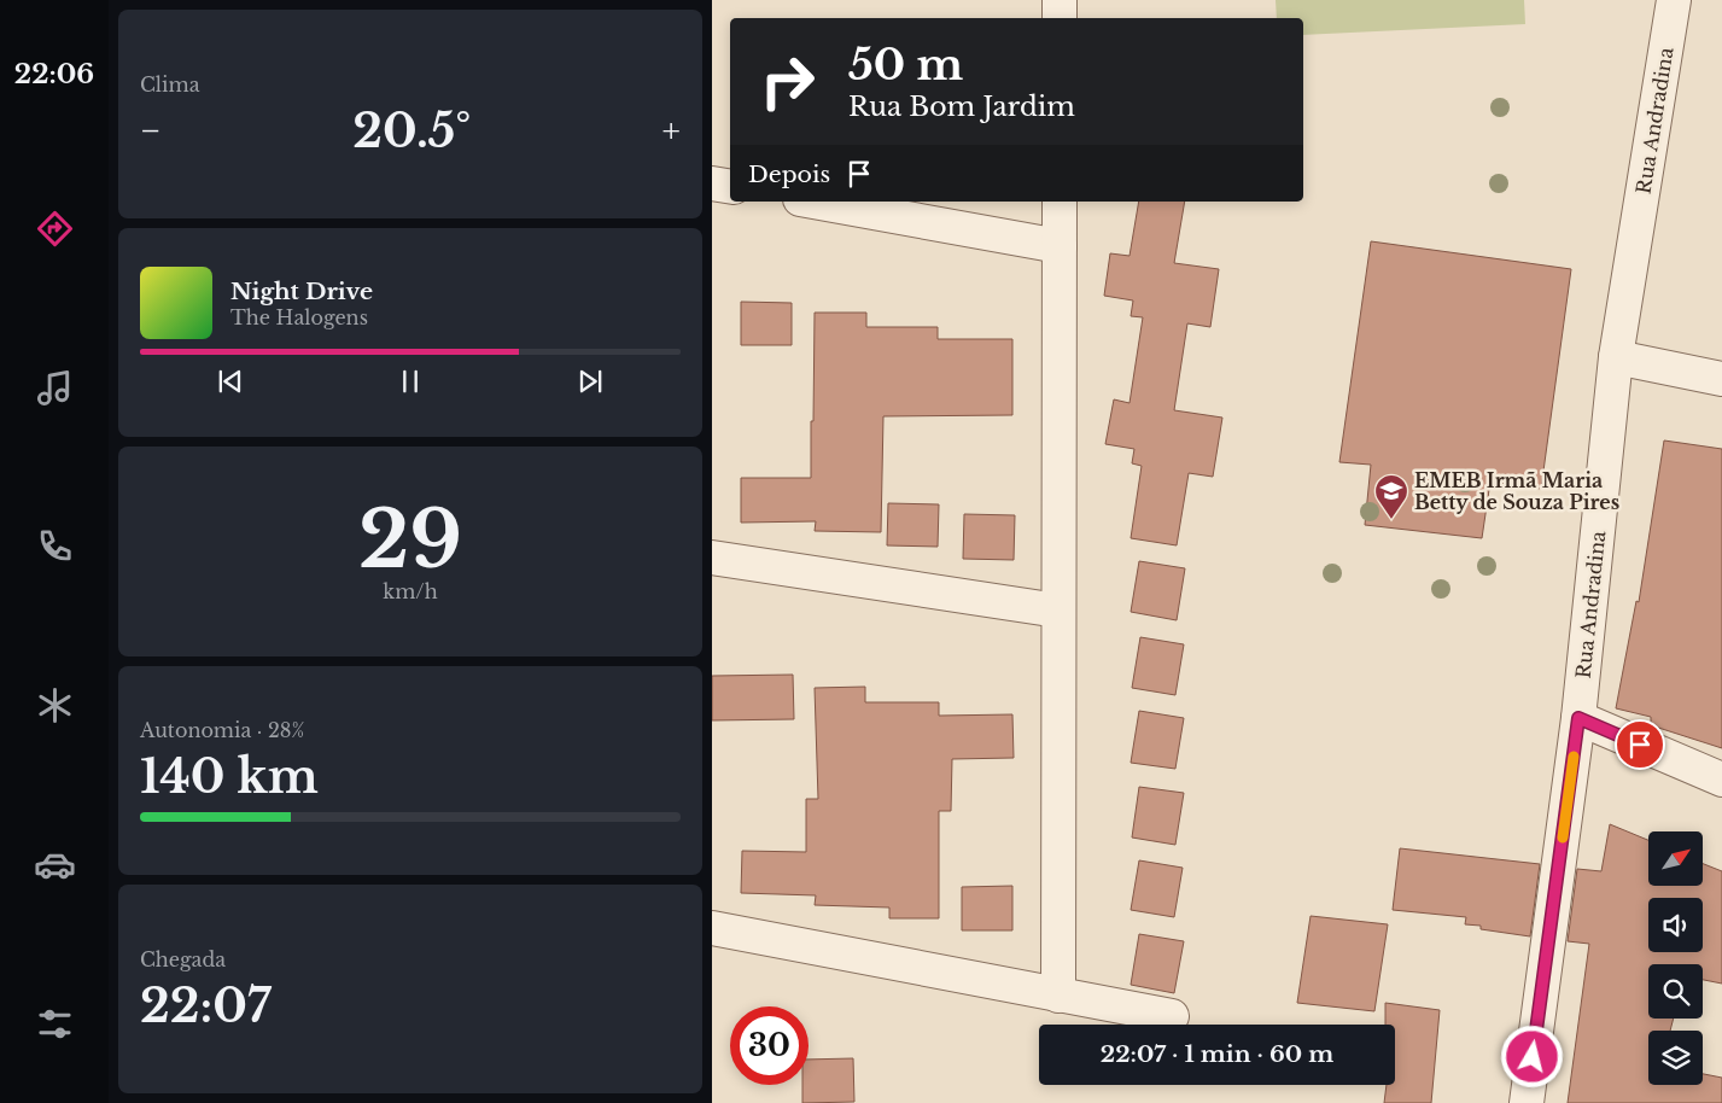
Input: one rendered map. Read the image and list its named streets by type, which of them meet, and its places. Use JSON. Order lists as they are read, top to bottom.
{
  "streets": {
    "street": ["Rua Andradina"]
  },
  "places": {
    "school or university": ["EMEB Irmã Maria Betty de Souza Pires"]
  },
  "north": "top right",
  "page": {
    "tabs": "22:06",
    "tile": [
      "Clima",
      ["29", "km/h"],
      ["Autonomia · 28%", "140 km"],
      ["Chegada", "22:07"]
    ],
    "turn": ["50 m", "Rua Bom Jardim"],
    "heat": ["−", "20.5°", "+"],
    "then": "Depois",
    "song": ["Night Drive", "The Halogens"],
    "limit": "30",
    "trip": "22:07 · 1 min · 60 m"
  }
}
